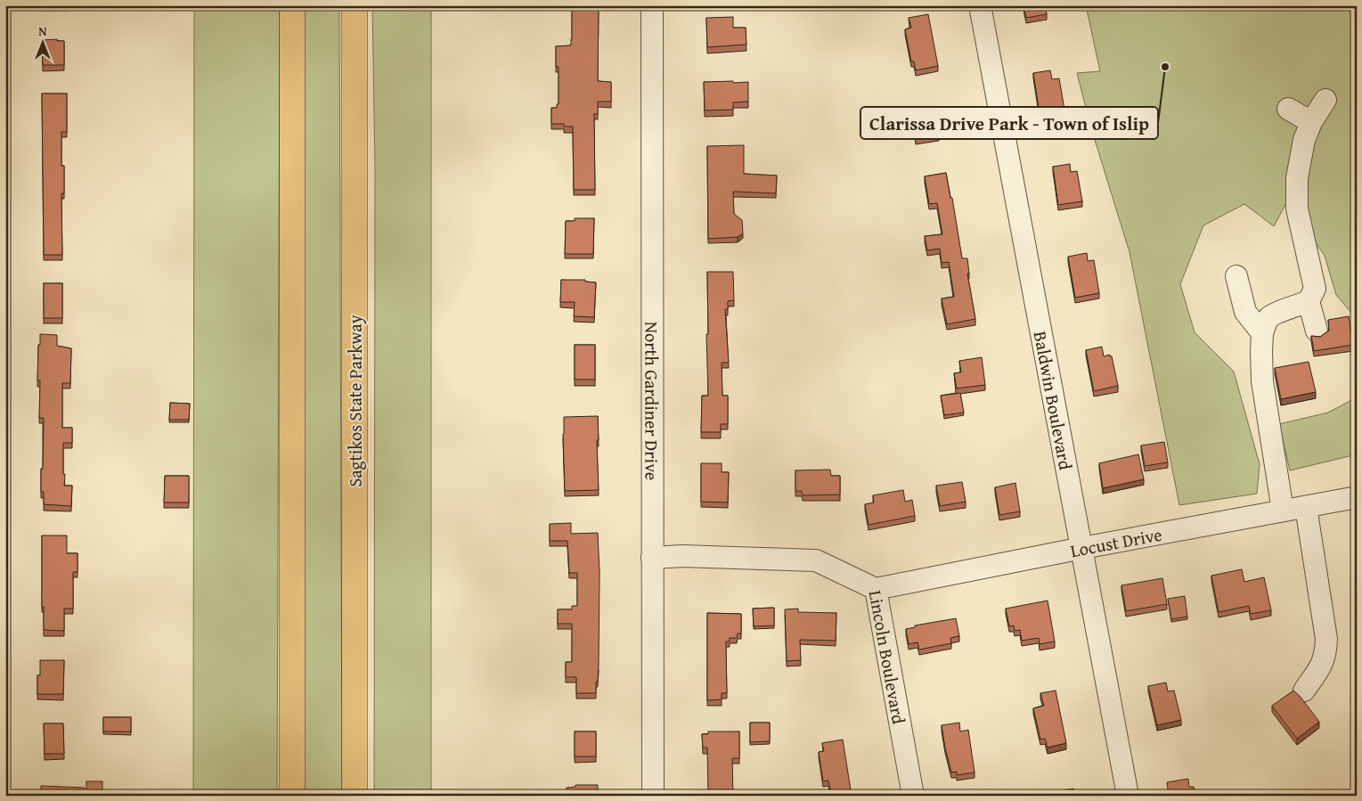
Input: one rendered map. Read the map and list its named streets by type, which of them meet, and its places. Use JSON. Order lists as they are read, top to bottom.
{
  "streets": {
    "highway": ["Sagtikos State Parkway"],
    "street": [
      "Baldwin Boulevard",
      "North Gardiner Drive",
      "Locust Drive",
      "Lincoln Boulevard"
    ]
  },
  "crossings": [
    ["Baldwin Boulevard", "Locust Drive"],
    ["North Gardiner Drive", "Lincoln Boulevard"],
    ["Locust Drive", "Lincoln Boulevard"]
  ],
  "places": ["Clarissa Drive Park - Town of Islip"],
  "north": "top"
}
